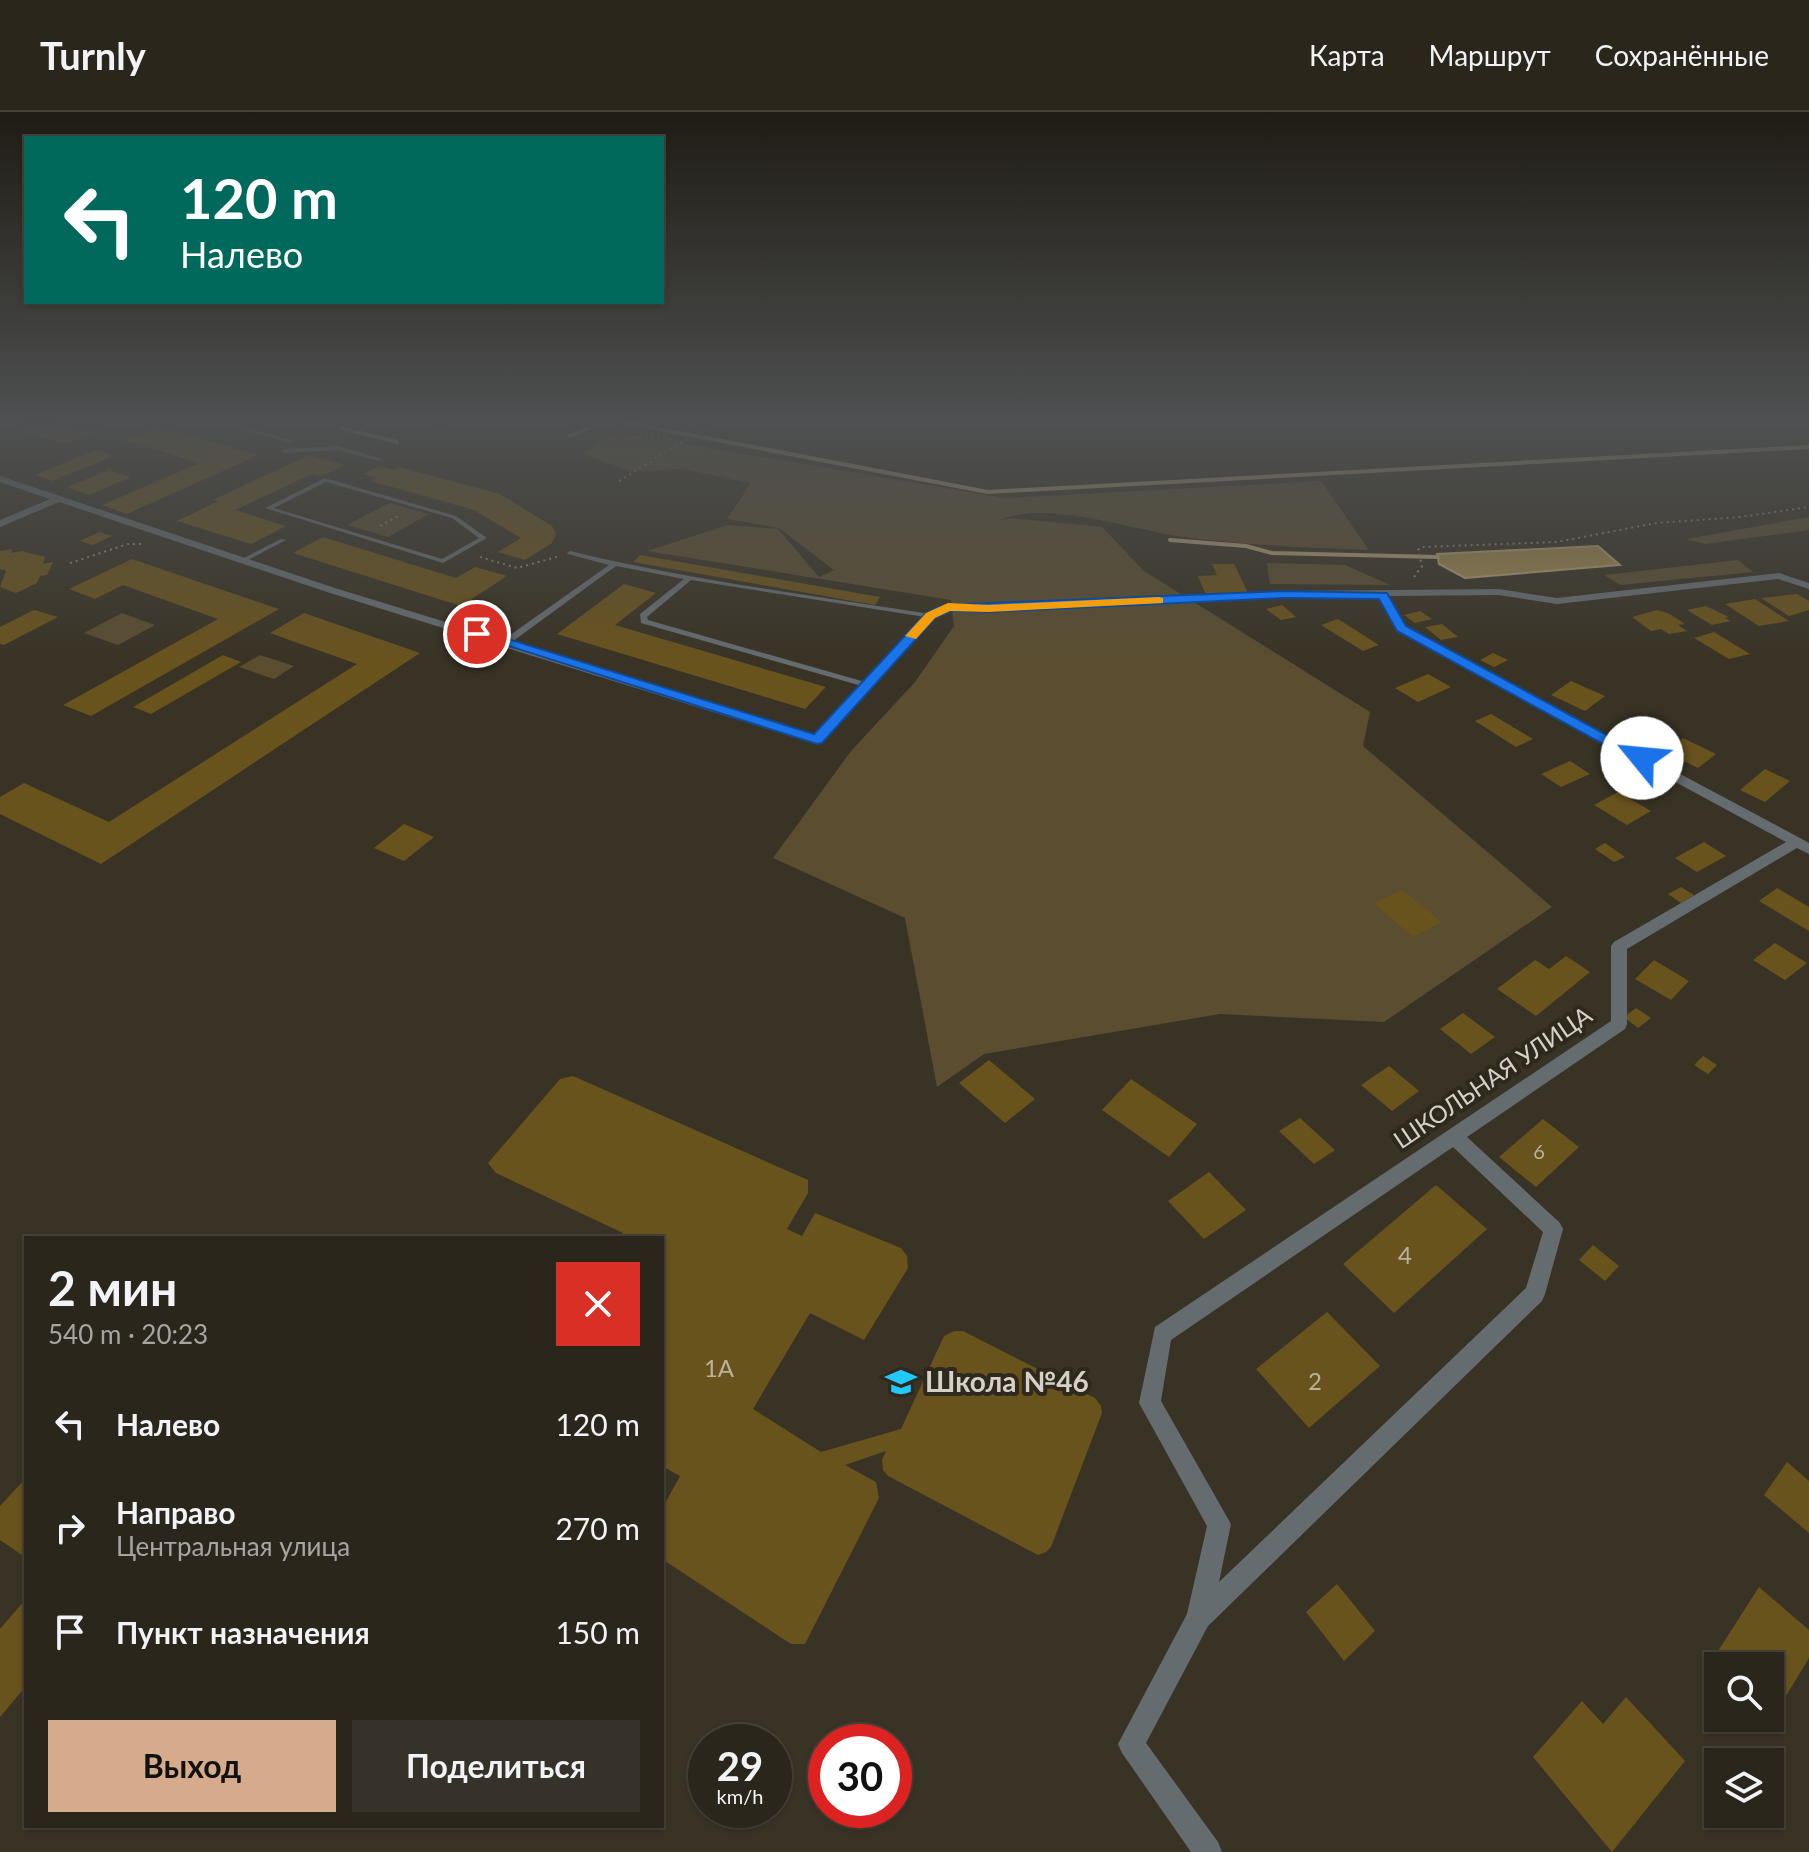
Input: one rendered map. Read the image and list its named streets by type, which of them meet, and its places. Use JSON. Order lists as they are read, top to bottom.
{
  "streets": {
    "street": ["ШКОЛЬНАЯ УЛИЦА"]
  },
  "places": {
    "school or university": ["Школа №46"]
  },
  "house_numbers": [
    "6",
    "4",
    "1А",
    "2"
  ],
  "page": {
    "header": "Turnly",
    "nav": ["Карта", "Маршрут", "Сохранённые"],
    "turn": ["120 m", "Налево"],
    "heading": ["2 мин", "540 m · 20:23"],
    "list": [
      {
        "name": "Налево",
        "value": "120 m"
      },
      {
        "name": "Направо",
        "note": "Центральная улица",
        "value": "270 m"
      },
      {
        "name": "Пункт назначения",
        "value": "150 m"
      }
    ],
    "buttons": ["Выход", "Поделиться"],
    "speed": "29 km/h",
    "limit": "30"
  }
}
